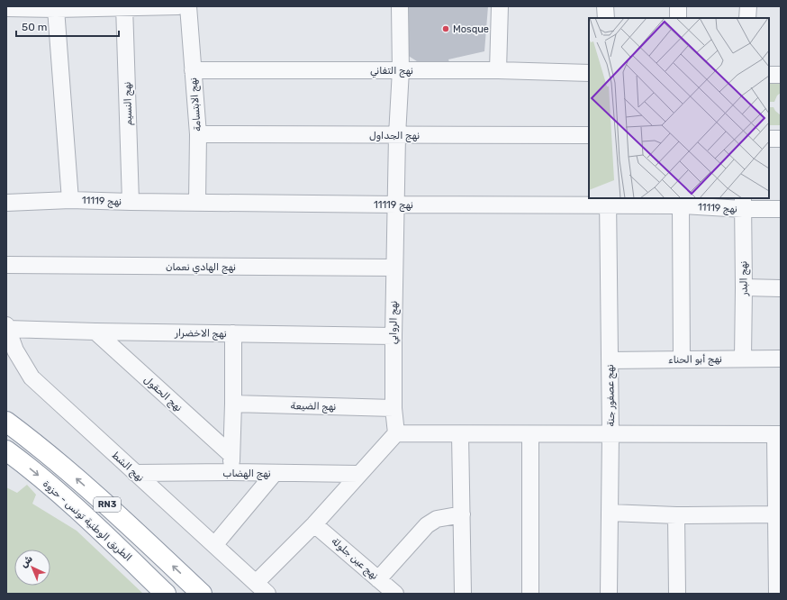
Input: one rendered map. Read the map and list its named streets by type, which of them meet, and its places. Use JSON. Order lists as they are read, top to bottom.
{
  "streets": {
    "highway": ["RN3", "الطريق الوطنية تونس - حزوة"],
    "street": [
      "نهج التفاني",
      "نهج النسيم",
      "نهج الابتسامة",
      "نهج الجداول",
      "نهج 11119",
      "نهج الهادي نعمان",
      "نهج البدر",
      "نهج الروابي",
      "نهج الاخضرار",
      "نهج أبو الحناء",
      "نهج الحقول",
      "نهج عصفور جنة",
      "نهج الضيعة",
      "نهج الشط",
      "نهج الهضاب",
      "نهج عين جلولة"
    ]
  },
  "crossings": [
    ["نهج التفاني", "نهج الابتسامة"],
    ["نهج التفاني", "نهج الروابي"],
    ["نهج النسيم", "نهج 11119"],
    ["نهج الابتسامة", "نهج الجداول"],
    ["نهج الابتسامة", "نهج 11119"],
    ["نهج الجداول", "نهج الروابي"],
    ["نهج 11119", "نهج البدر"],
    ["نهج 11119", "نهج الروابي"],
    ["نهج 11119", "نهج عصفور جنة"],
    ["نهج الهادي نعمان", "نهج الروابي"],
    ["نهج البدر", "نهج أبو الحناء"],
    ["نهج الروابي", "نهج الاخضرار"],
    ["نهج الروابي", "نهج الضيعة"],
    ["نهج الاخضرار", "نهج الحقول"],
    ["نهج الاخضرار", "نهج الشط"],
    ["نهج أبو الحناء", "نهج عصفور جنة"],
    ["نهج الشط", "نهج الهضاب"]
  ],
  "places": ["Mosque"],
  "scale_bar": "50 m",
  "north": "top left"
}
